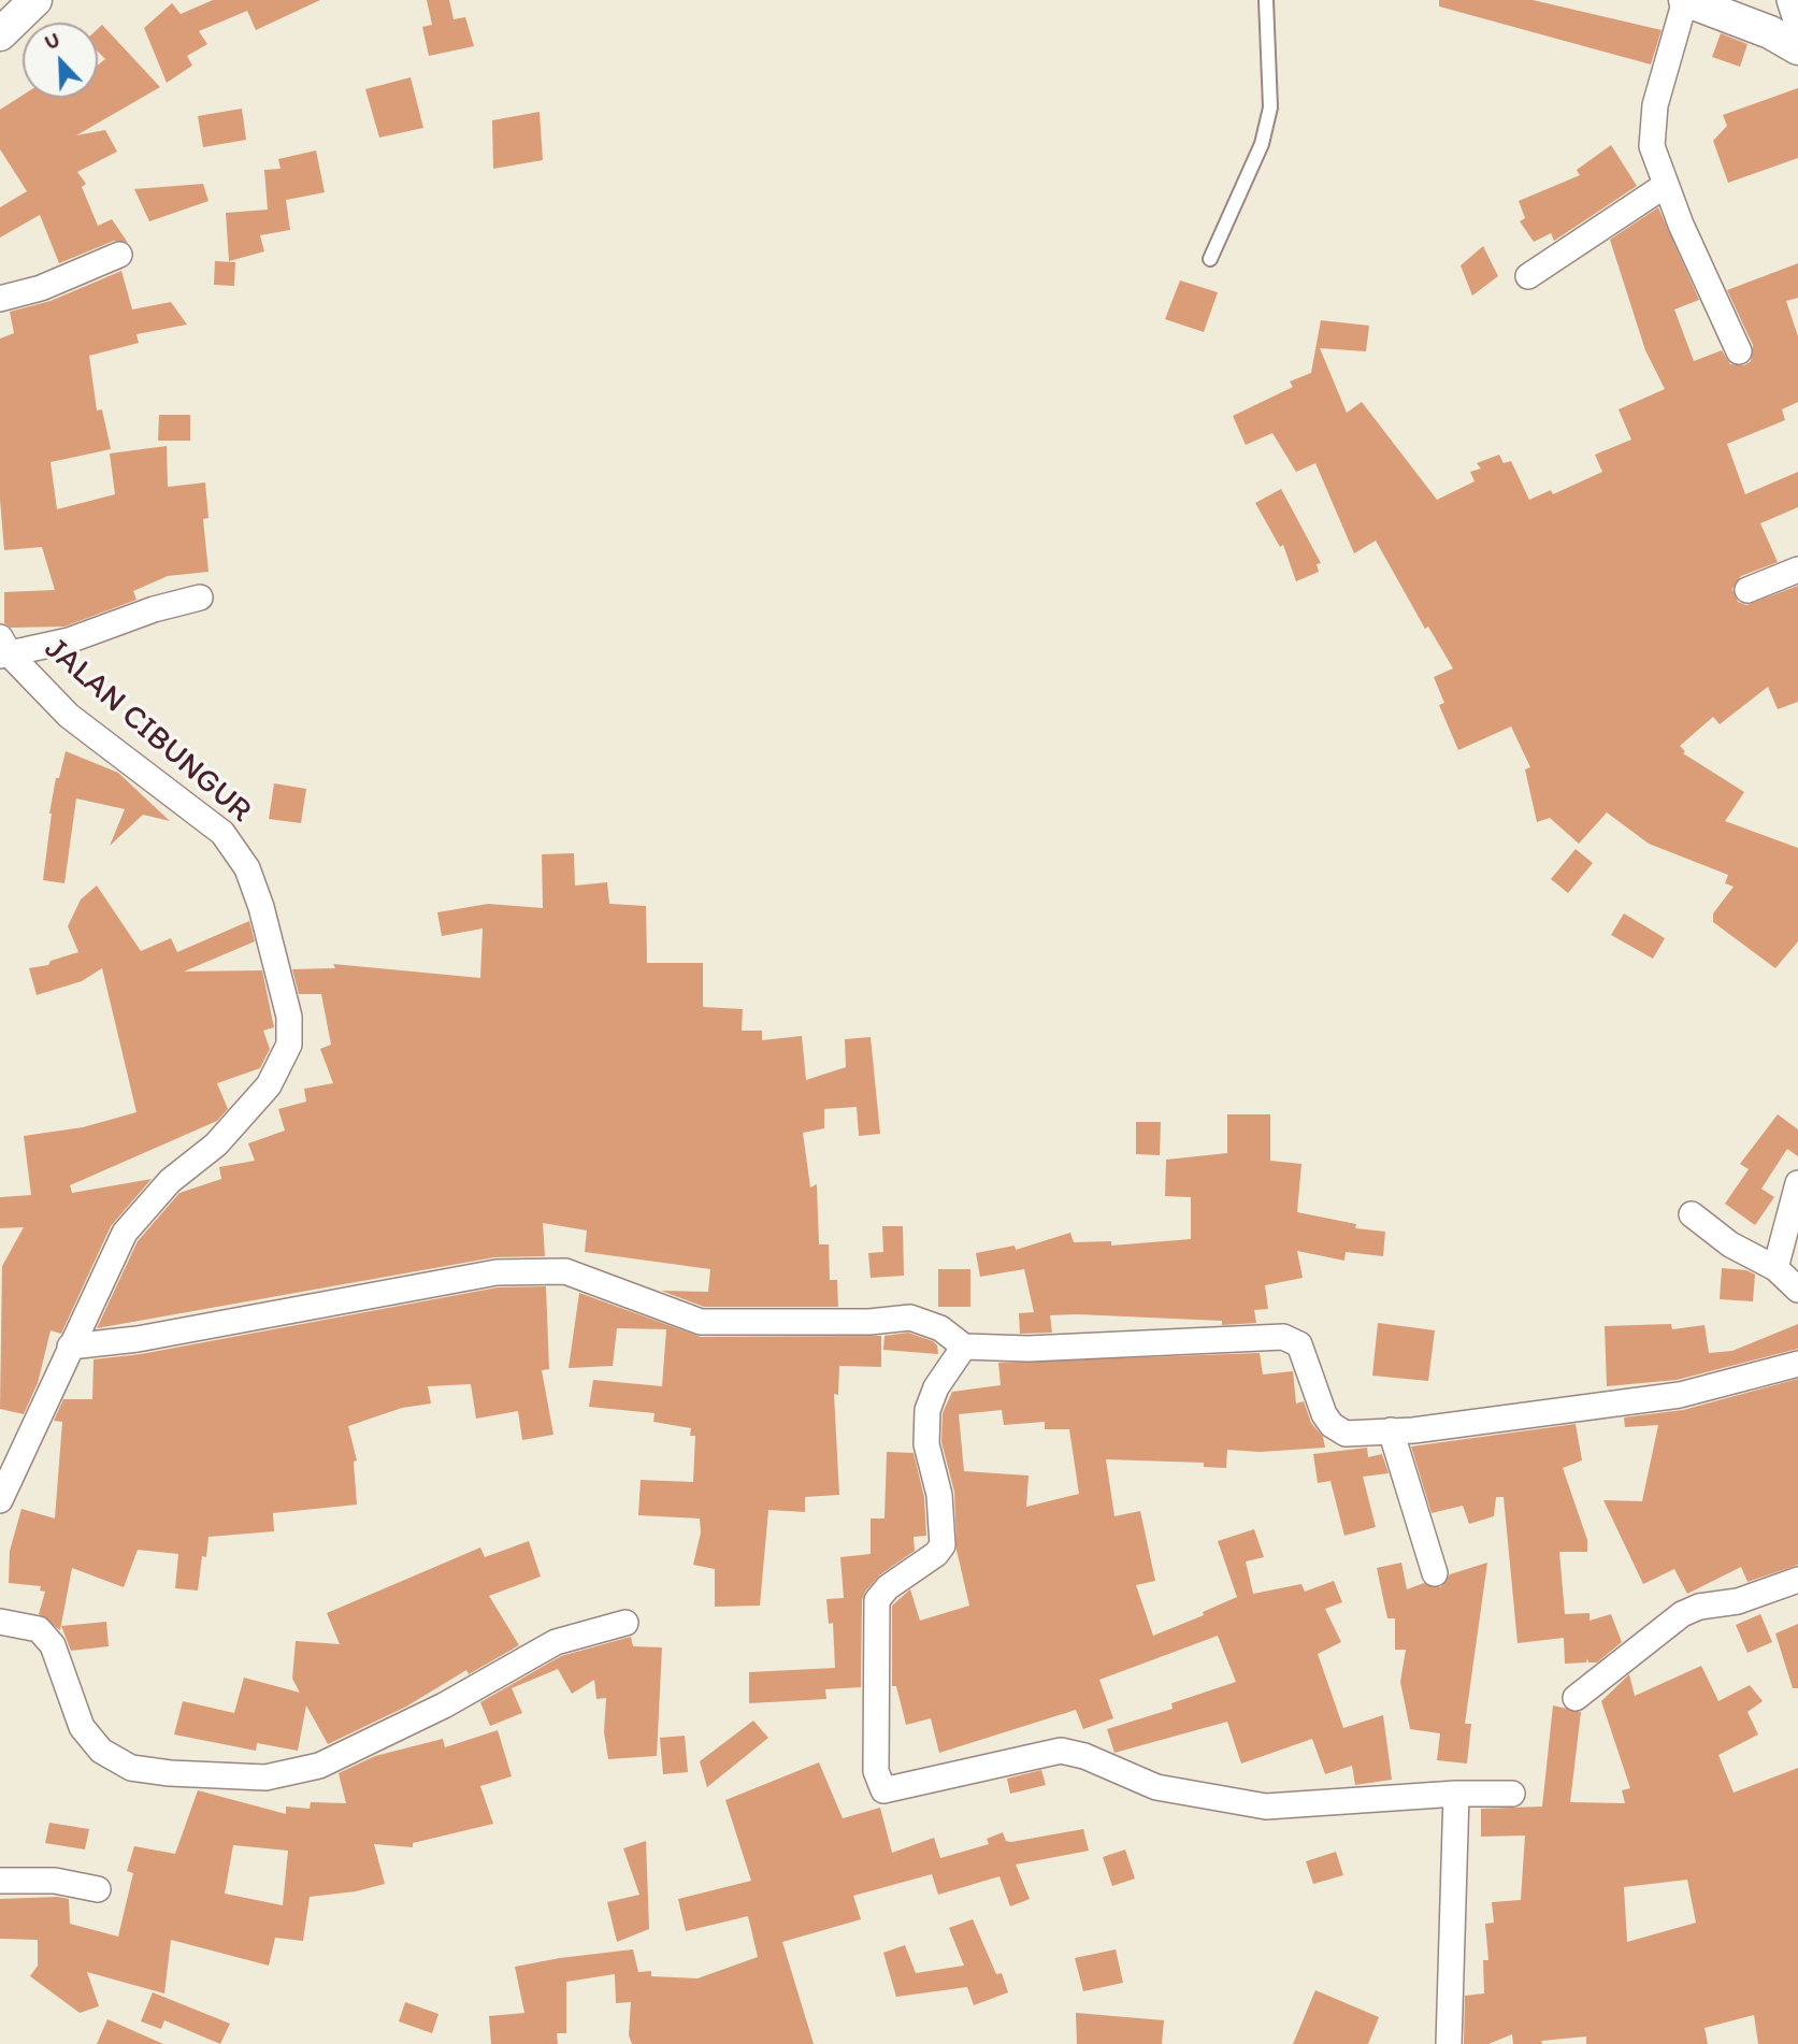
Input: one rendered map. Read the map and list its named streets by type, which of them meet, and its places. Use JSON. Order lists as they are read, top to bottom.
{
  "streets": {
    "street": ["JALAN CIBUNGUR"]
  },
  "north": "top left"
}
